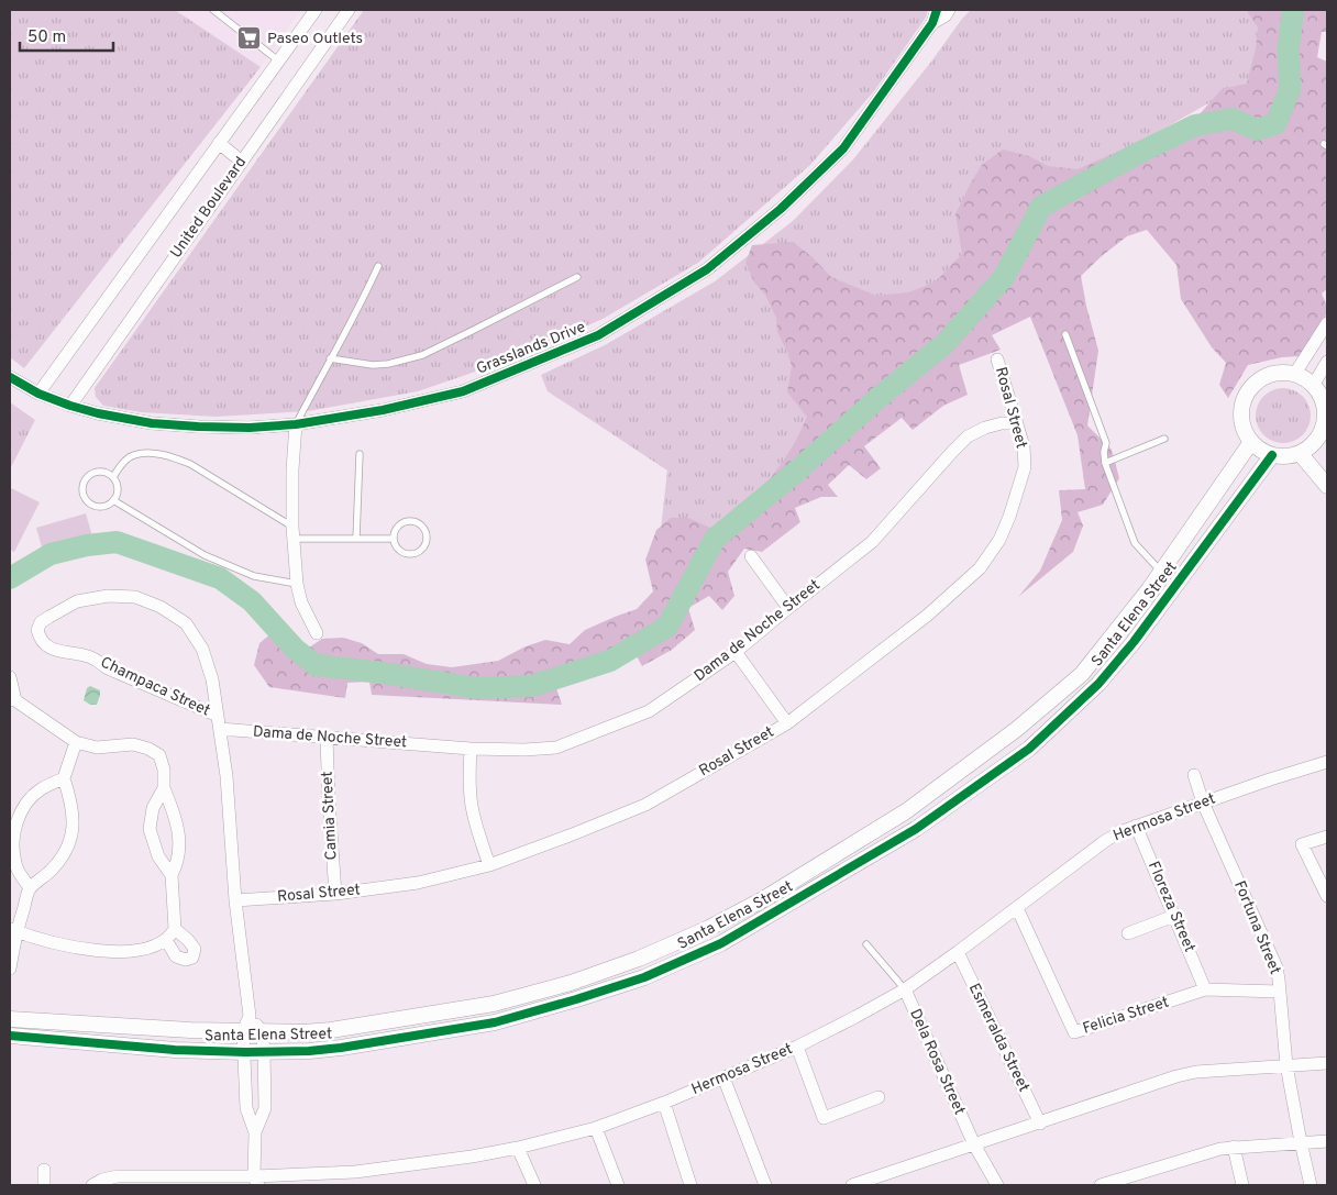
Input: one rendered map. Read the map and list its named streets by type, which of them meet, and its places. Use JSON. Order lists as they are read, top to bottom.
{
  "streets": {
    "street": [
      "United Boulevard",
      "Grasslands Drive",
      "Rosal Street",
      "Santa Elena Street",
      "Dama de Noche Street",
      "Champaca Street",
      "Camia Street",
      "Hermosa Street",
      "Floreza Street",
      "Fortuna Street",
      "Felicia Street",
      "Esmeralda Street",
      "Dela Rosa Street"
    ]
  },
  "crossings": [
    ["United Boulevard", "Grasslands Drive"],
    ["Rosal Street", "Dama de Noche Street"],
    ["Rosal Street", "Camia Street"],
    ["Dama de Noche Street", "Camia Street"],
    ["Hermosa Street", "Floreza Street"],
    ["Hermosa Street", "Fortuna Street"],
    ["Hermosa Street", "Felicia Street"],
    ["Hermosa Street", "Esmeralda Street"],
    ["Hermosa Street", "Dela Rosa Street"],
    ["Floreza Street", "Felicia Street"],
    ["Fortuna Street", "Felicia Street"]
  ],
  "places": {
    "supermarket": ["Paseo Outlets"]
  },
  "scale_bar": "50 m"
}
